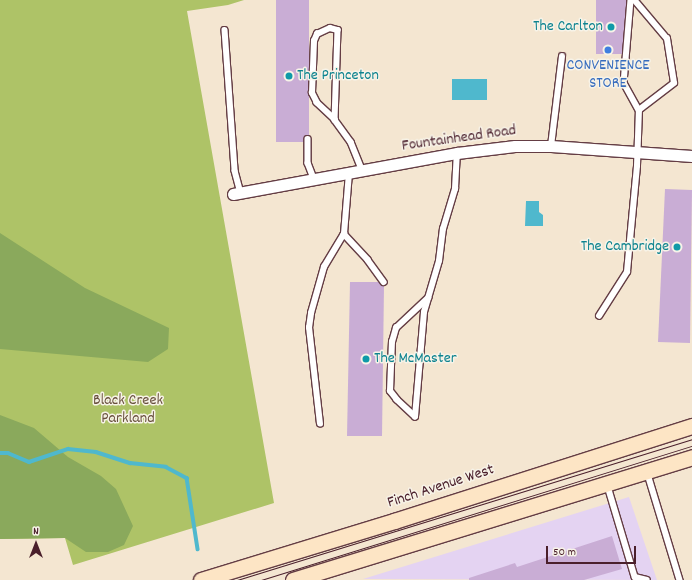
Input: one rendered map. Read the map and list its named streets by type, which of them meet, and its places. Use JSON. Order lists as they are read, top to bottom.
{
  "streets": {
    "main road": ["Finch Avenue West"],
    "street": ["Fountainhead Road"]
  },
  "parks": ["Black Creek Parkland"],
  "places": [
    "The Carlton",
    "CONVENIENCE STORE",
    "The Princeton",
    "The Cambridge",
    "The McMaster"
  ],
  "scale_bar": "50 m",
  "north": "top"
}
